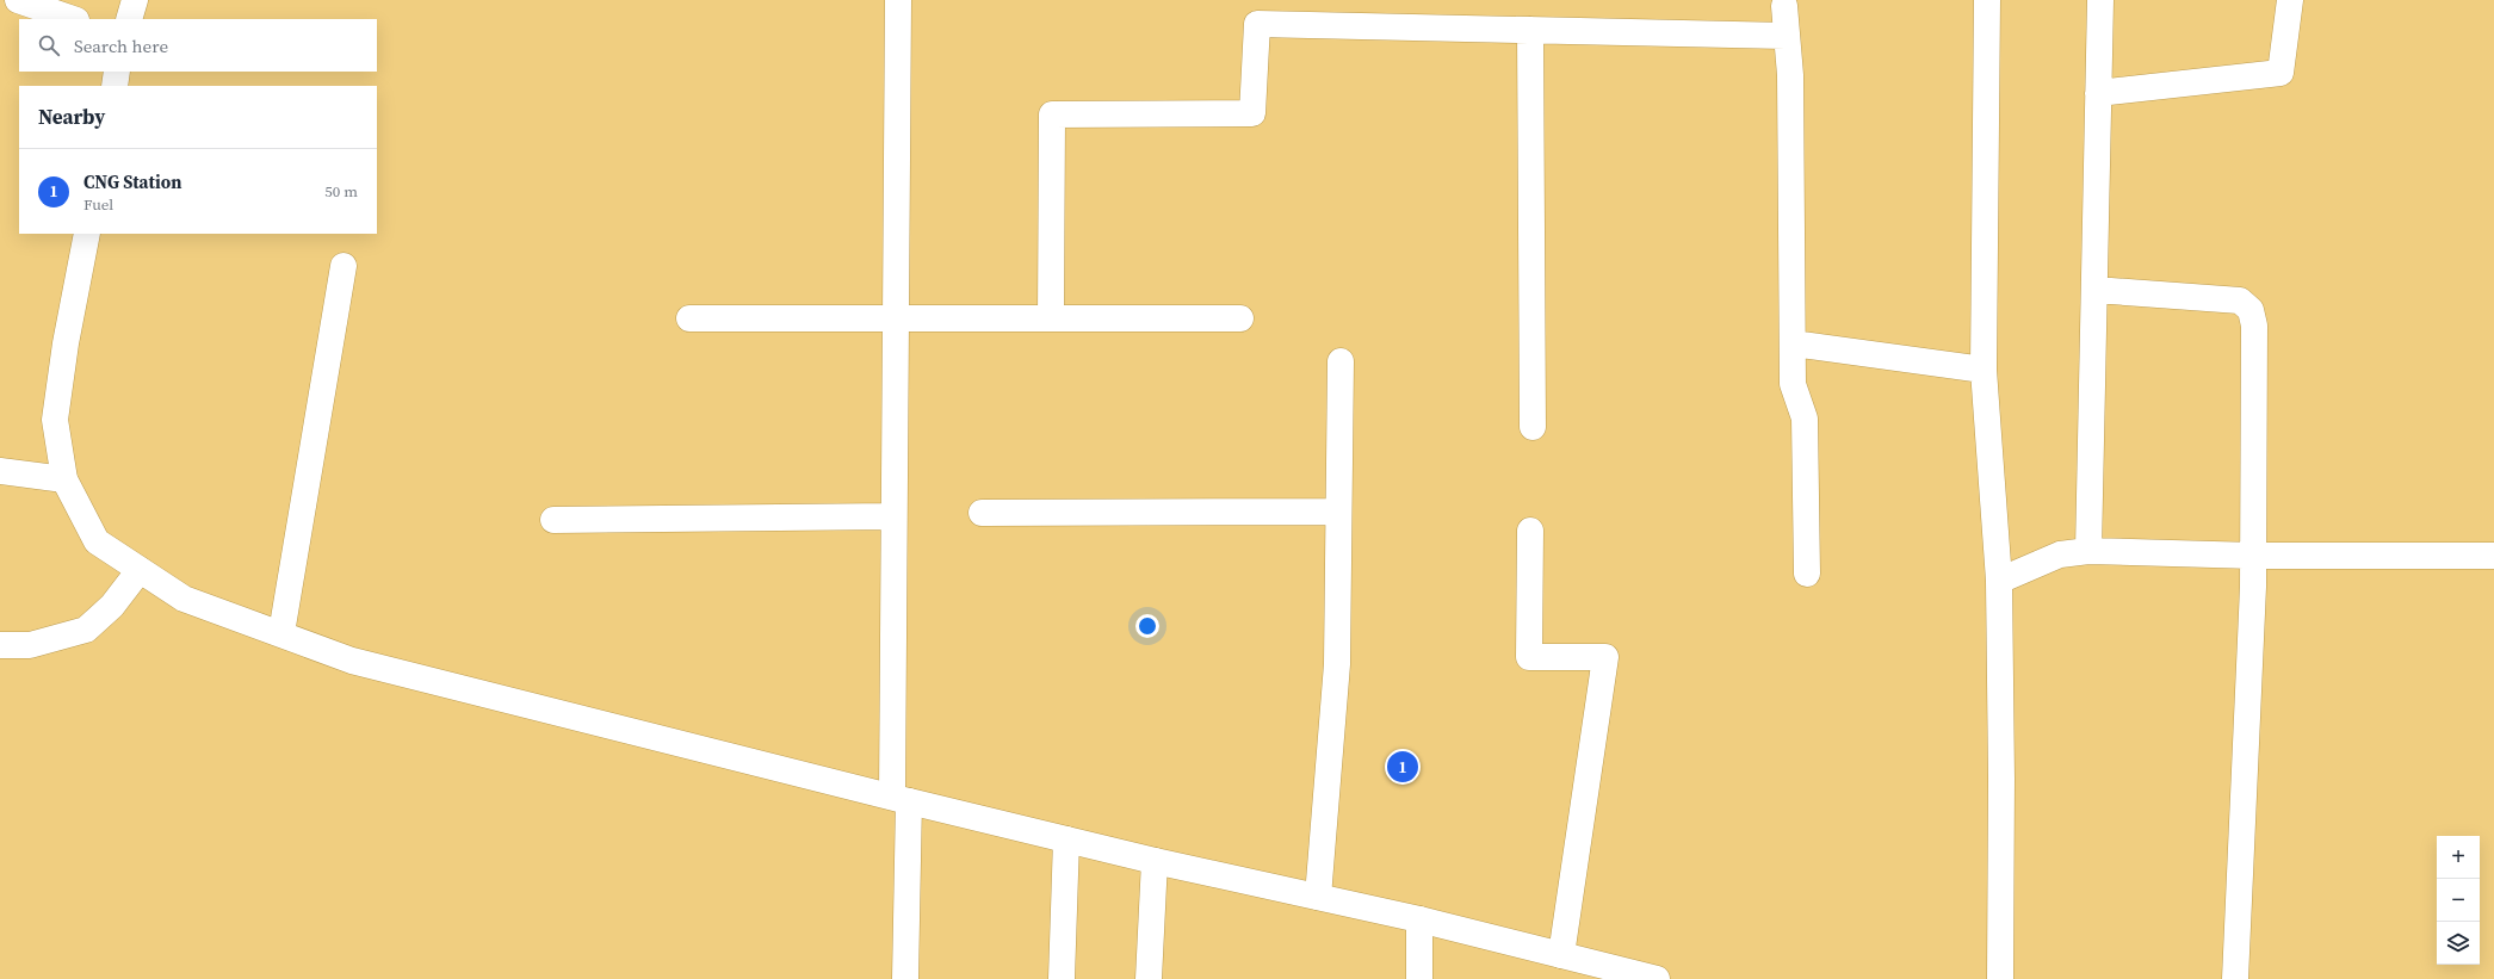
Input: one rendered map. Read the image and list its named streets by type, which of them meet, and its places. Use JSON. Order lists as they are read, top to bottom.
{
  "page": {
    "search": "Search here",
    "heading": "Nearby",
    "list": [
      {
        "mark": "1",
        "name": "CNG Station",
        "note": "Fuel",
        "value": "50 m"
      }
    ],
    "pins": "1",
    "map_buttons": ["+", "−"]
  }
}
